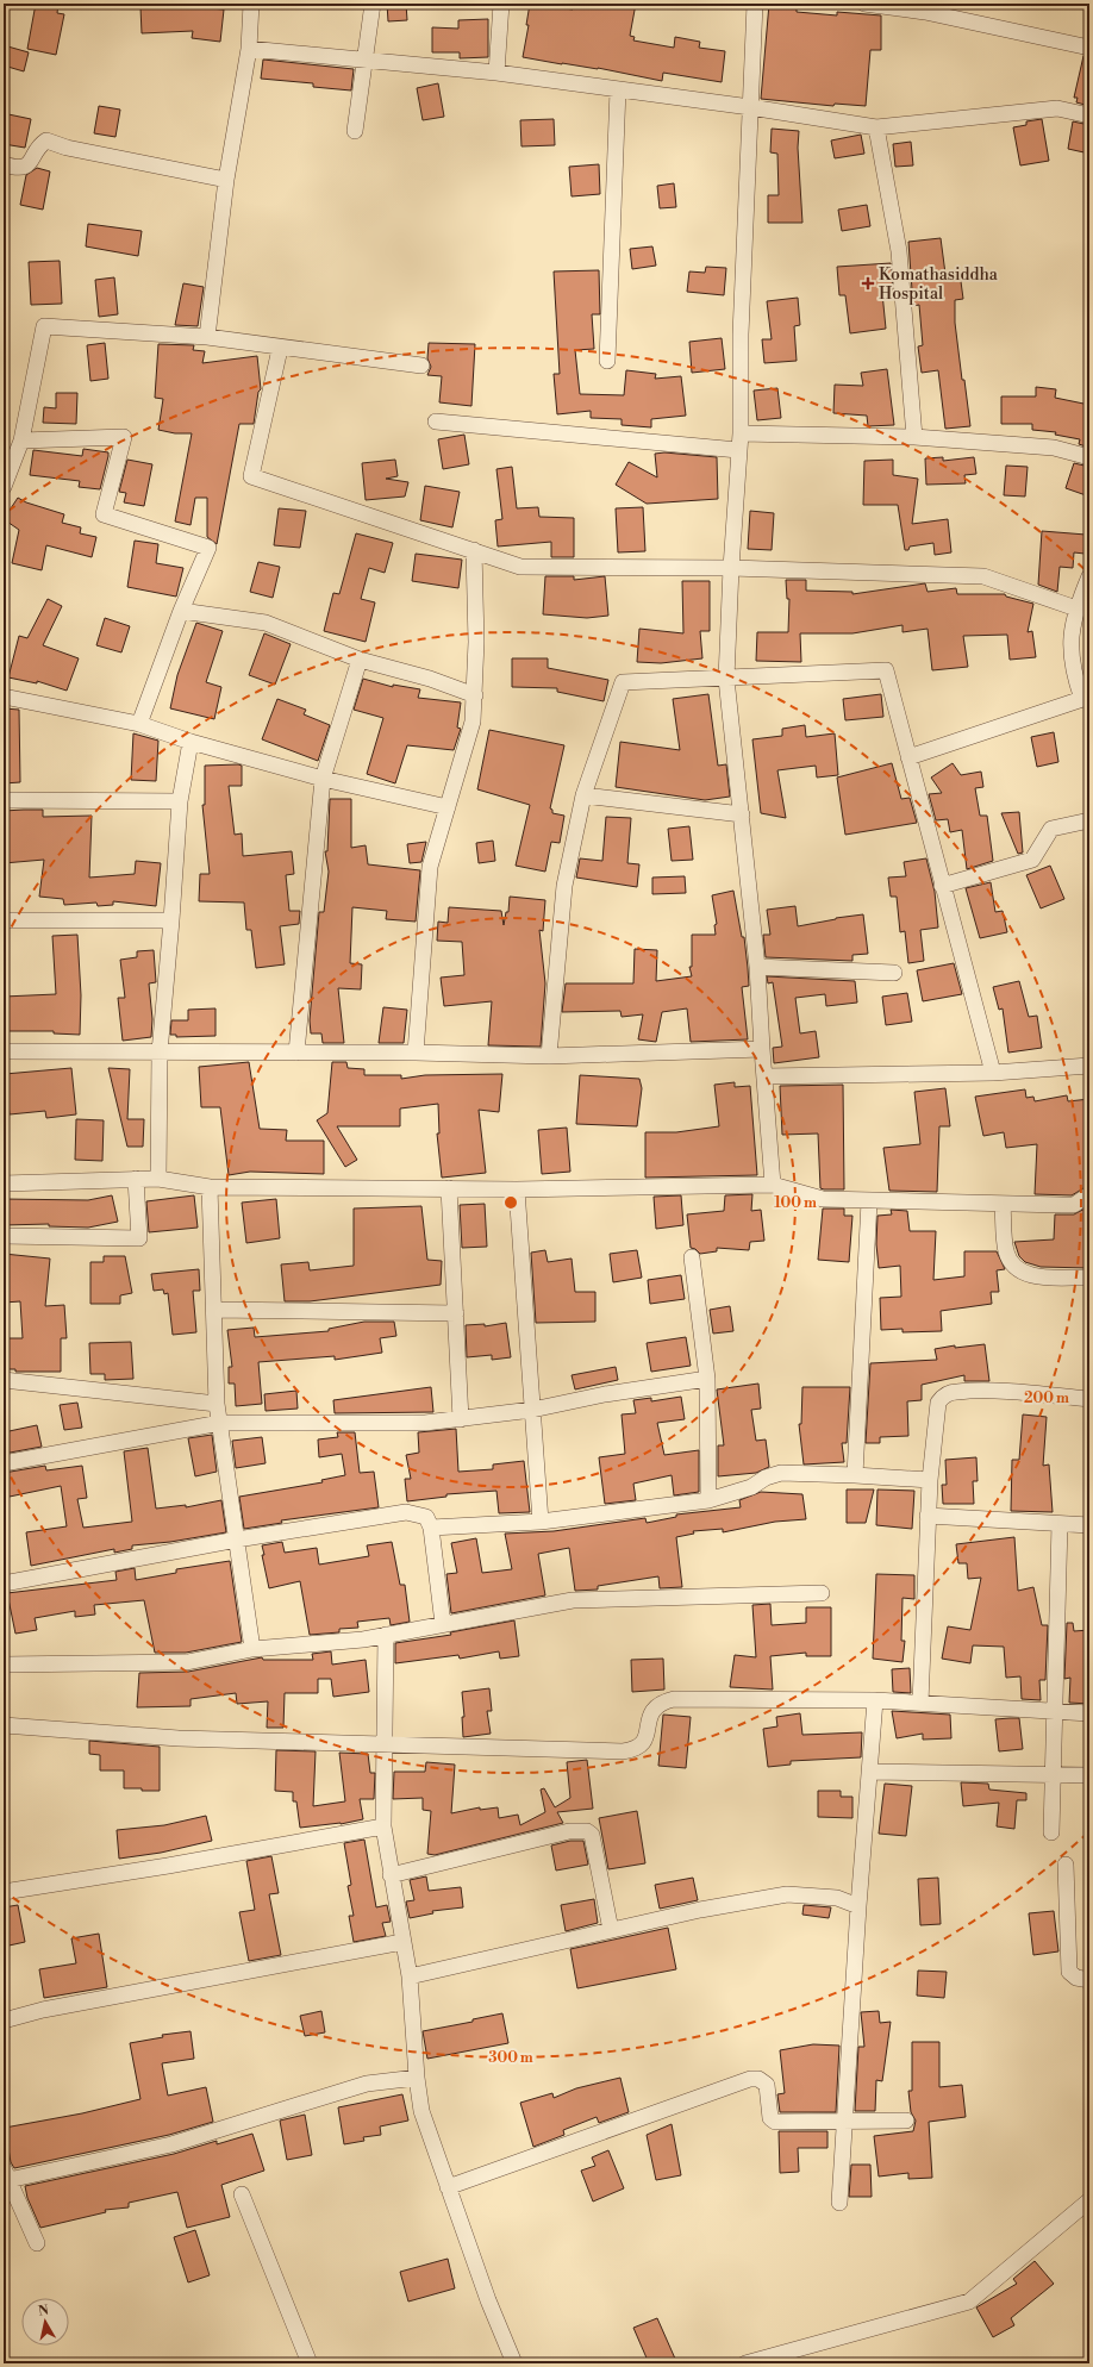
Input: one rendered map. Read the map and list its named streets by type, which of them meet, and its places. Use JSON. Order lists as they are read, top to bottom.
{
  "places": {
    "health": ["Komathasiddha Hospital"]
  },
  "north": "top",
  "rings": ["100 m", "200 m", "300 m"]
}
